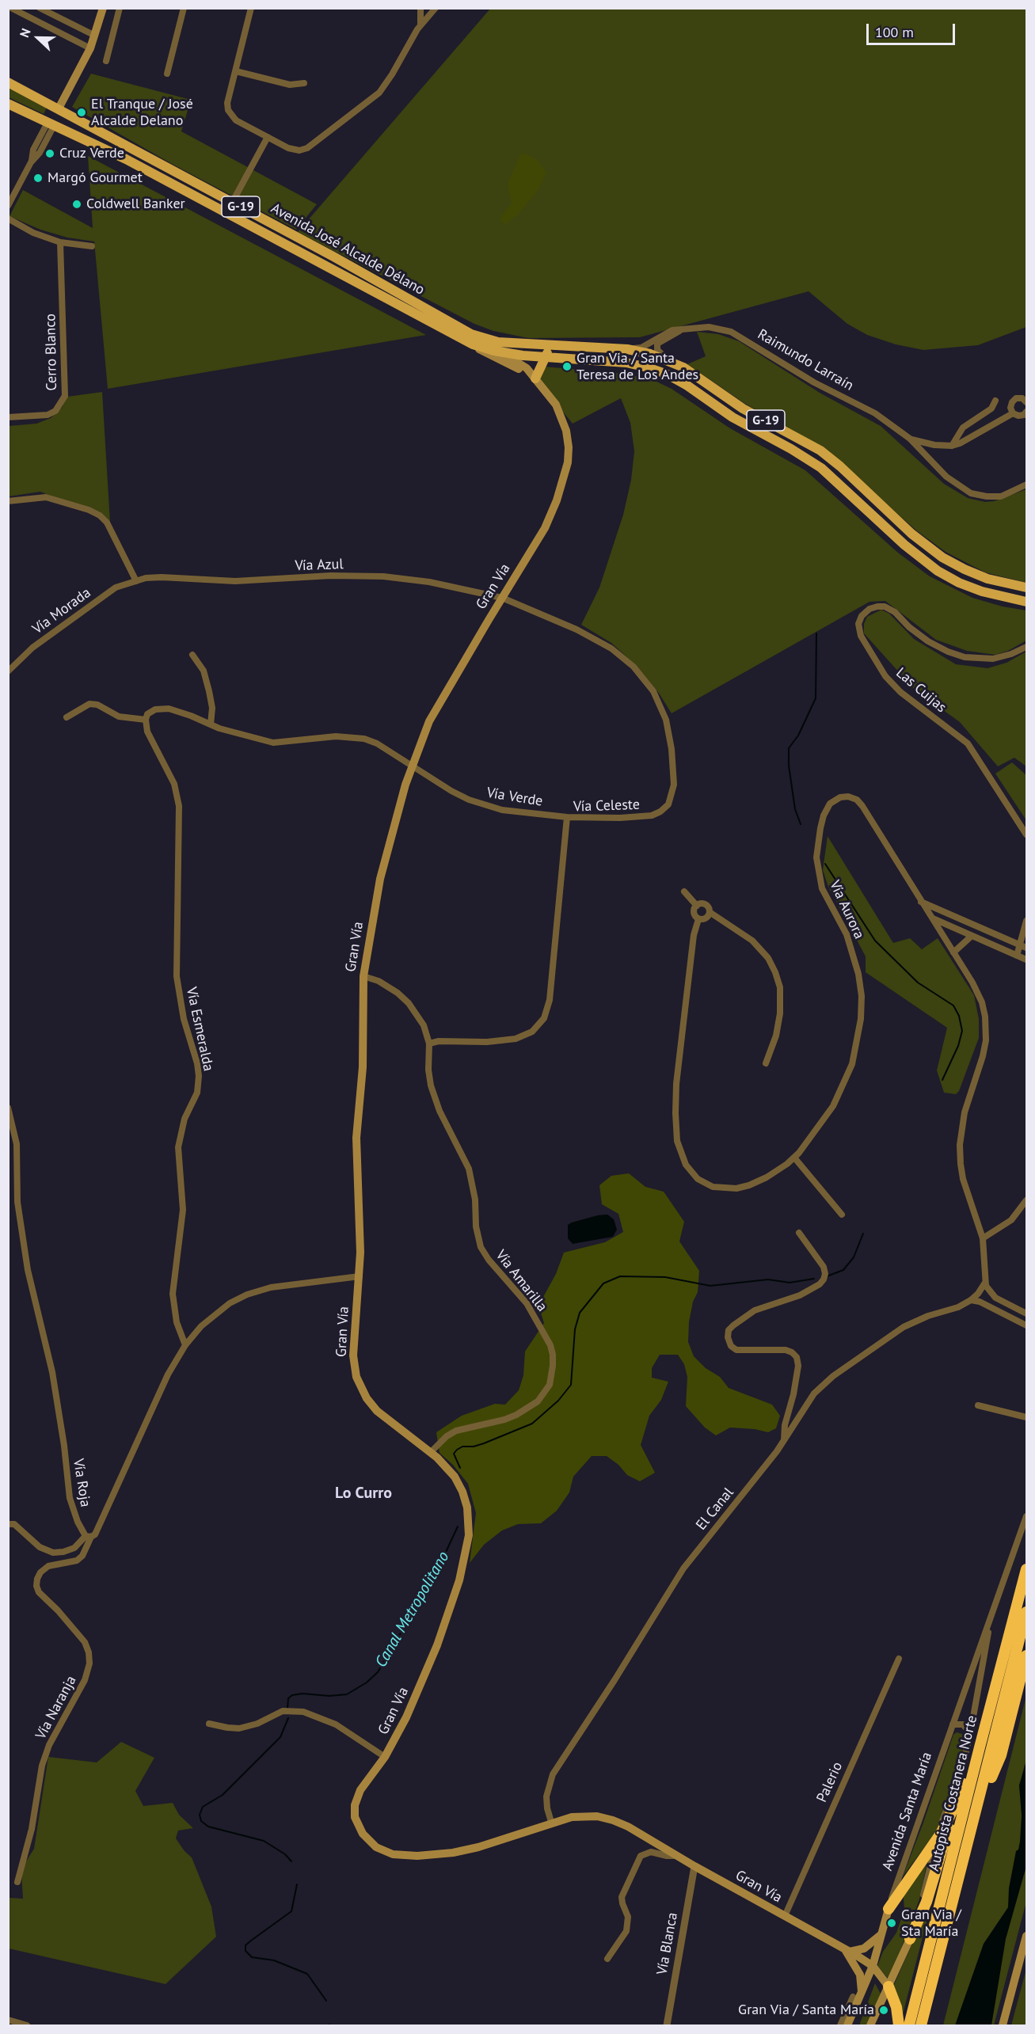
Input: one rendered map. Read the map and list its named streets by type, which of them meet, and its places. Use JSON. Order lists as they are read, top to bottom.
{
  "streets": {
    "highway": ["Autopista Costanera Norte"],
    "main road": [
      "G-19",
      "Avenida José Alcalde Délano",
      "Gran Vía",
      "Avenida Santa María"
    ],
    "street": [
      "Cerro Blanco",
      "Raimundo Larraín",
      "Vía Azul",
      "Vía Morada",
      "Las Cuijas",
      "Vía Verde",
      "Vía Celeste",
      "Vía Aurora",
      "Vía Esmeralda",
      "Vía Amarilla",
      "Vía Roja",
      "El Canal",
      "Vía Naranja",
      "Palerio",
      "Vía Blanca"
    ]
  },
  "crossings": [
    ["G-19", "Avenida José Alcalde Délano"],
    ["G-19", "Raimundo Larraín"],
    ["G-19", "Gran Vía"],
    ["Avenida José Alcalde Délano", "Gran Vía"],
    ["Vía Azul", "Gran Vía"],
    ["Vía Azul", "Vía Morada"],
    ["Vía Azul", "Vía Celeste"],
    ["Gran Vía", "Vía Verde"],
    ["Gran Vía", "Vía Celeste"],
    ["Gran Vía", "Vía Amarilla"],
    ["Gran Vía", "Vía Roja"],
    ["Gran Vía", "El Canal"],
    ["Gran Vía", "Palerio"],
    ["Gran Vía", "Avenida Santa María"],
    ["Gran Vía", "Vía Blanca"],
    ["Vía Verde", "Vía Celeste"],
    ["Vía Celeste", "Vía Amarilla"],
    ["Vía Aurora", "El Canal"],
    ["Vía Esmeralda", "Vía Roja"],
    ["Vía Roja", "Vía Naranja"]
  ],
  "districts": ["Lo Curro"],
  "water": ["Canal Metropolitano"],
  "places": [
    "El Tranque / José Alcalde Delano",
    "Cruz Verde",
    "Margó Gourmet",
    "Coldwell Banker",
    "Gran Via / Santa Teresa de Los Andes",
    "Gran Via / Sta María",
    "Gran Via / Santa María"
  ],
  "scale_bar": "100 m",
  "north": "left"
}
